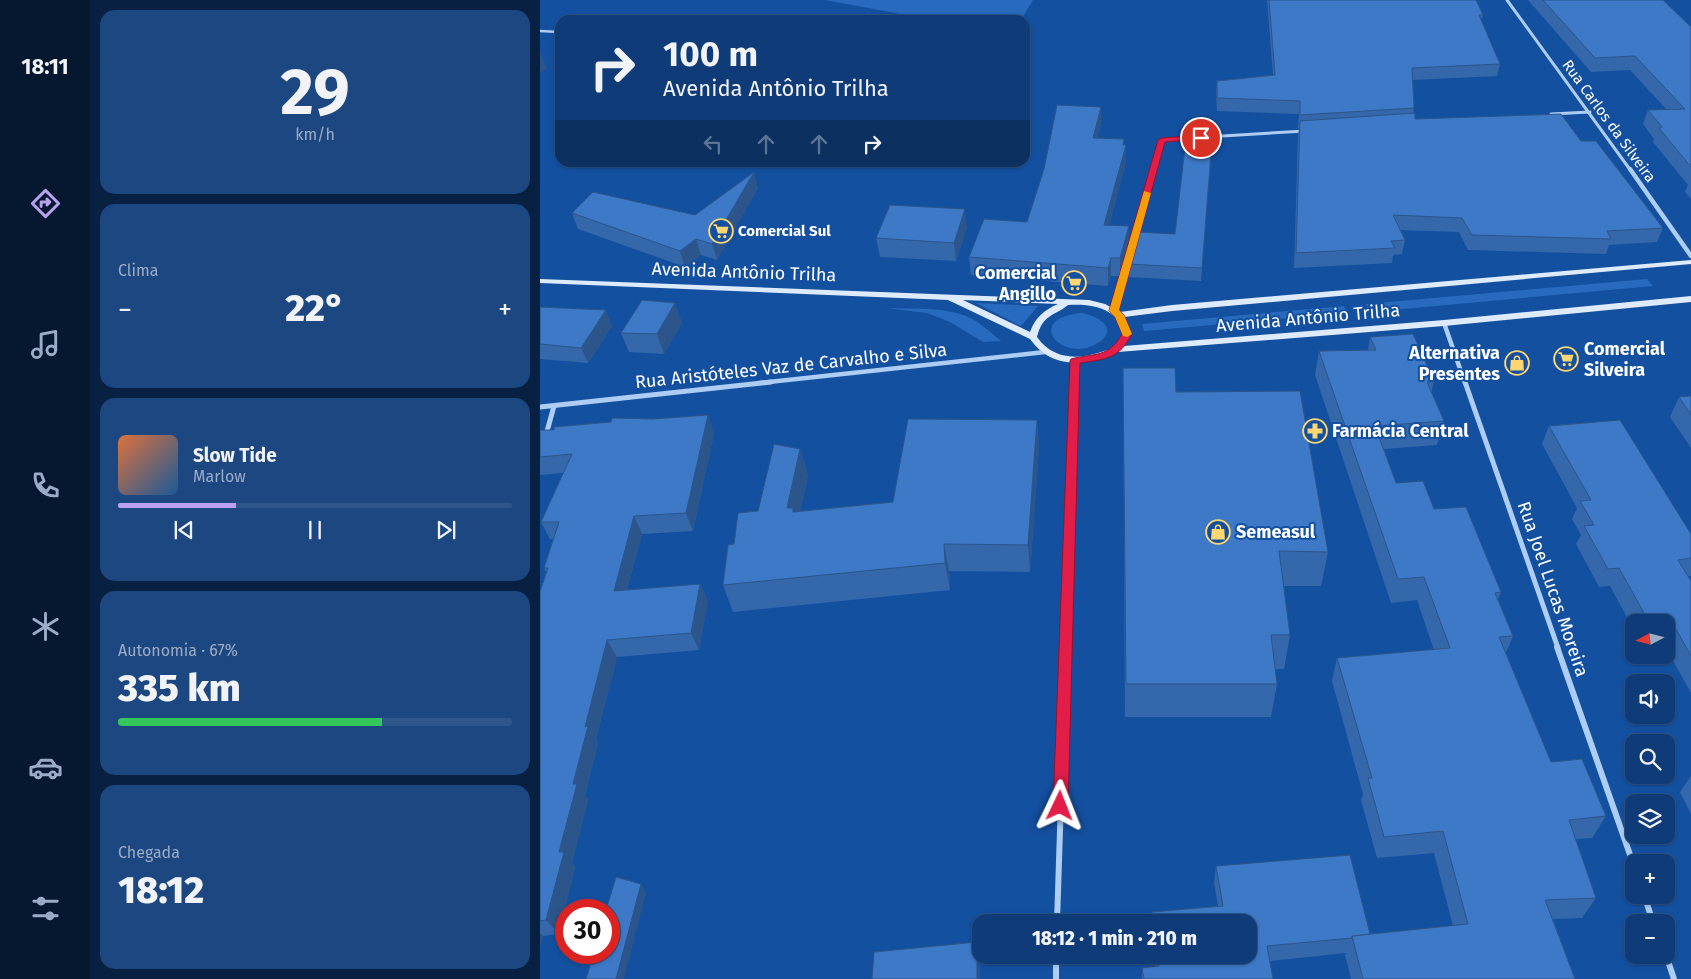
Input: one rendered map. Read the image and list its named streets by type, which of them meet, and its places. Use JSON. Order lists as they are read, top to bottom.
{
  "streets": {
    "main road": ["Avenida Antônio Trilha"],
    "street": ["Rua Carlos da Silveira", "Rua Aristóteles Vaz de Carvalho e Silva", "Rua Joel Lucas Moreira"]
  },
  "crossings": [
    ["Avenida Antônio Trilha", "Rua Aristóteles Vaz de Carvalho e Silva"],
    ["Avenida Antônio Trilha", "Rua Joel Lucas Moreira"]
  ],
  "places": {
    "supermarket": ["Comercial Sul", "Comercial Angillo", "Comercial Silveira"],
    "shop": ["Alternativa Presentes", "Semeasul"],
    "pharmacy": ["Farmácia Central"]
  },
  "north": "left",
  "page": {
    "tabs": "18:11",
    "tile": [
      ["29", "km/h"],
      "Clima",
      ["Autonomia · 67%", "335 km"],
      ["Chegada", "18:12"]
    ],
    "turn": ["100 m", "Avenida Antônio Trilha"],
    "heat": ["−", "22°", "+"],
    "song": ["Slow Tide", "Marlow"],
    "map_buttons": ["+", "−"],
    "limit": "30",
    "trip": "18:12 · 1 min · 210 m"
  }
}
